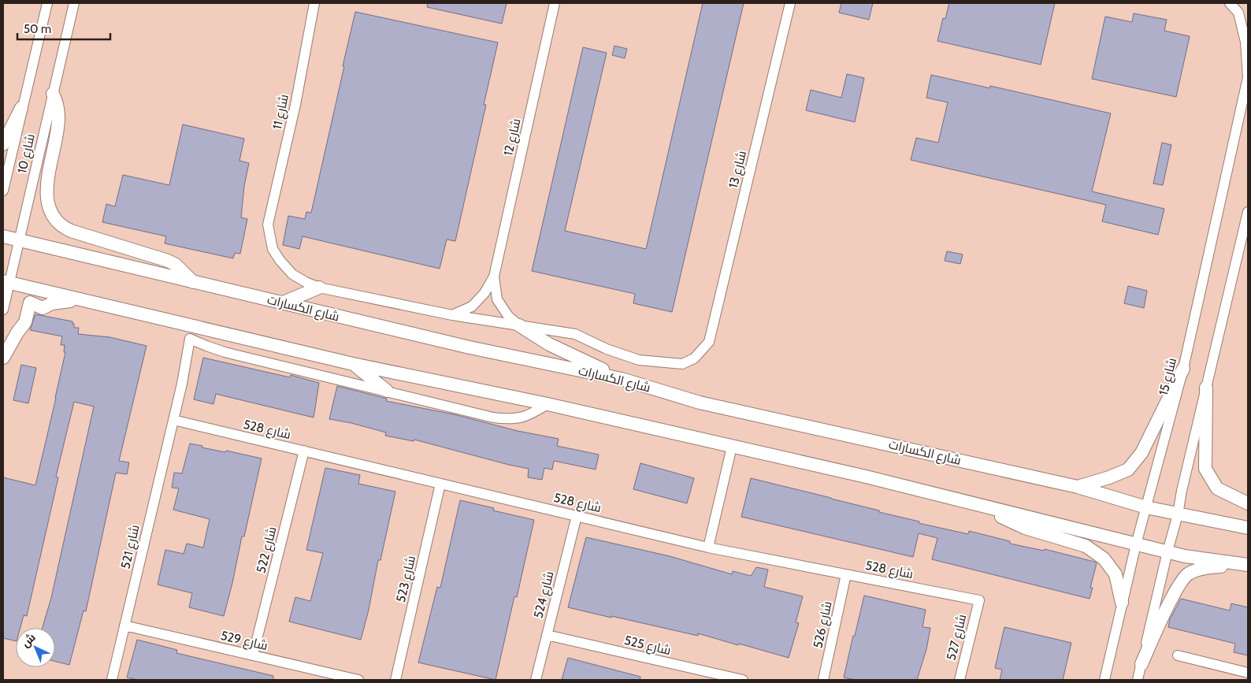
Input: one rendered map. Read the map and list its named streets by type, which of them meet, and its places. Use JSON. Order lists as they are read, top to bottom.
{
  "streets": {
    "street": [
      "شارع 11",
      "شارع 12",
      "شارع 10",
      "شارع 13",
      "شارع الكسارات",
      "شارع 15",
      "شارع 528",
      "شارع 521",
      "شارع 522",
      "شارع 523",
      "شارع 524",
      "شارع 526",
      "شارع 527",
      "شارع 529",
      "شارع 525"
    ]
  },
  "crossings": [
    ["شارع 11", "شارع الكسارات"],
    ["شارع 12", "شارع الكسارات"],
    ["شارع 10", "شارع الكسارات"],
    ["شارع 13", "شارع الكسارات"],
    ["شارع الكسارات", "شارع 15"],
    ["شارع 528", "شارع 521"],
    ["شارع 528", "شارع 522"],
    ["شارع 528", "شارع 523"],
    ["شارع 528", "شارع 524"],
    ["شارع 528", "شارع 526"],
    ["شارع 528", "شارع 527"],
    ["شارع 521", "شارع 529"],
    ["شارع 522", "شارع 529"],
    ["شارع 524", "شارع 525"]
  ],
  "scale_bar": "50 m",
  "north": "top left"
}
